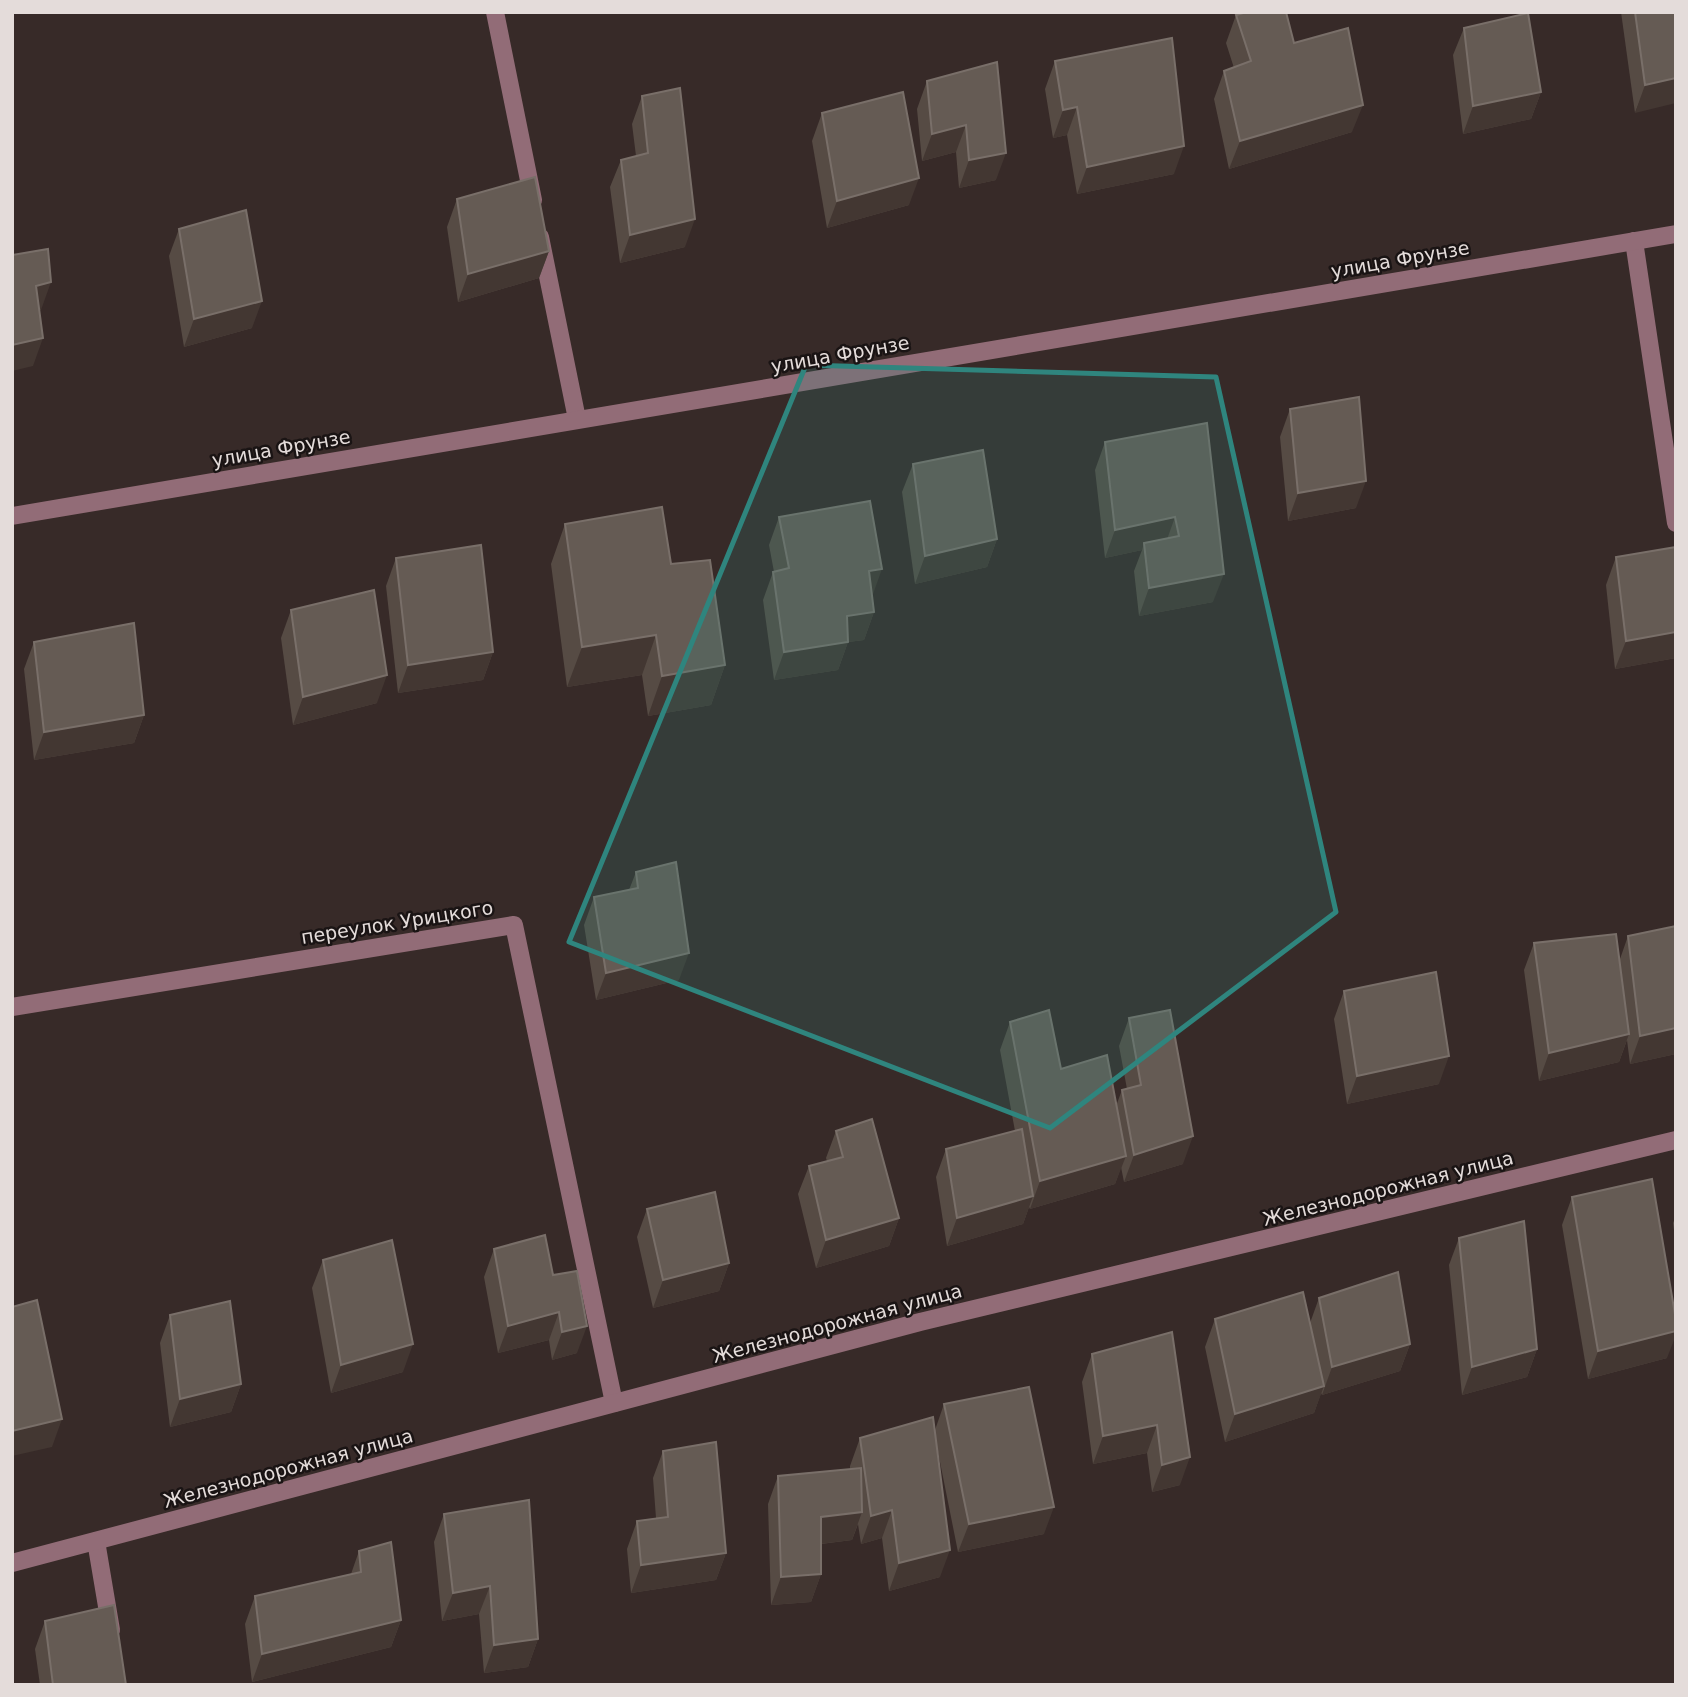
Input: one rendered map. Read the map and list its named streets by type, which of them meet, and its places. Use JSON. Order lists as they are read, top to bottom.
{
  "streets": {
    "street": ["улица Фрунзе", "переулок Урицкого", "Железнодорожная улица"]
  },
  "crossings": [
    ["переулок Урицкого", "Железнодорожная улица"]
  ]
}
